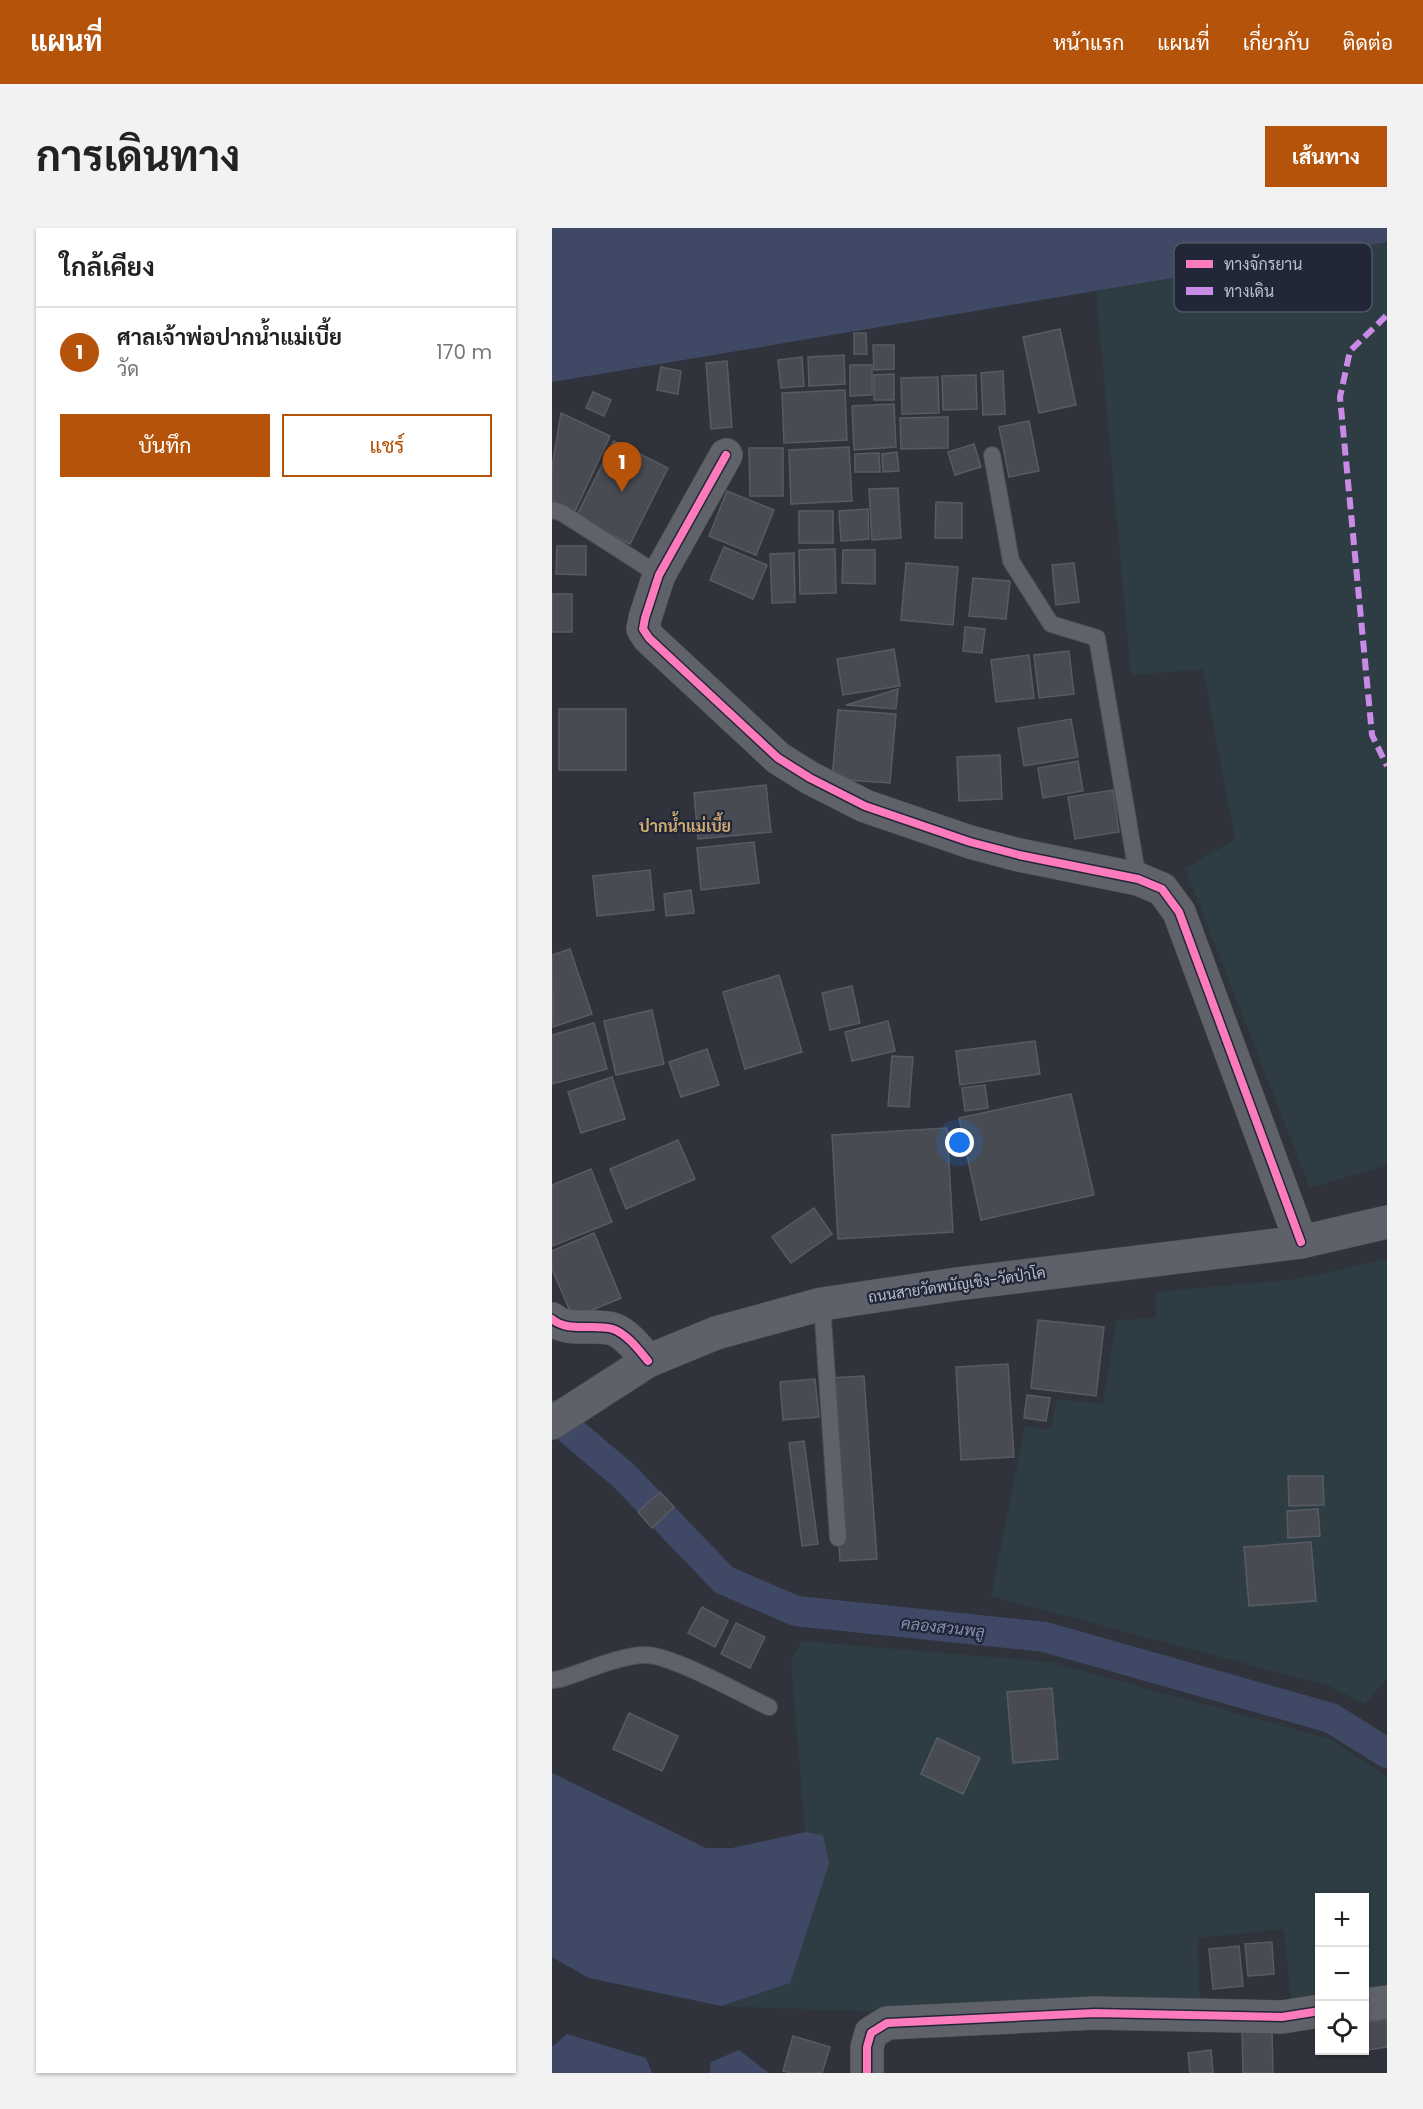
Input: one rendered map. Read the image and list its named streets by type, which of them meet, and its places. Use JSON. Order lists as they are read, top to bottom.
{
  "streets": {
    "main road": ["ถนนสายวัดพนัญเชิง-วัดป่าโค"]
  },
  "districts": ["ปากน้ำแม่เบี้ย"],
  "water": ["คลองสวนพลู"],
  "legend": ["ทางจักรยาน", "ทางเดิน"],
  "page": {
    "header": "แผนที่",
    "nav": [
      "หน้าแรก",
      "แผนที่",
      "เกี่ยวกับ",
      "ติดต่อ"
    ],
    "title": "การเดินทาง",
    "buttons": [
      "เส้นทาง",
      ["บันทึก", "แชร์"]
    ],
    "heading": "ใกล้เคียง",
    "list": [
      {
        "mark": "1",
        "name": "ศาลเจ้าพ่อปากน้ำแม่เบี้ย",
        "note": "วัด",
        "value": "170 m"
      }
    ],
    "pins": "1",
    "map_buttons": ["+", "−"]
  }
}
